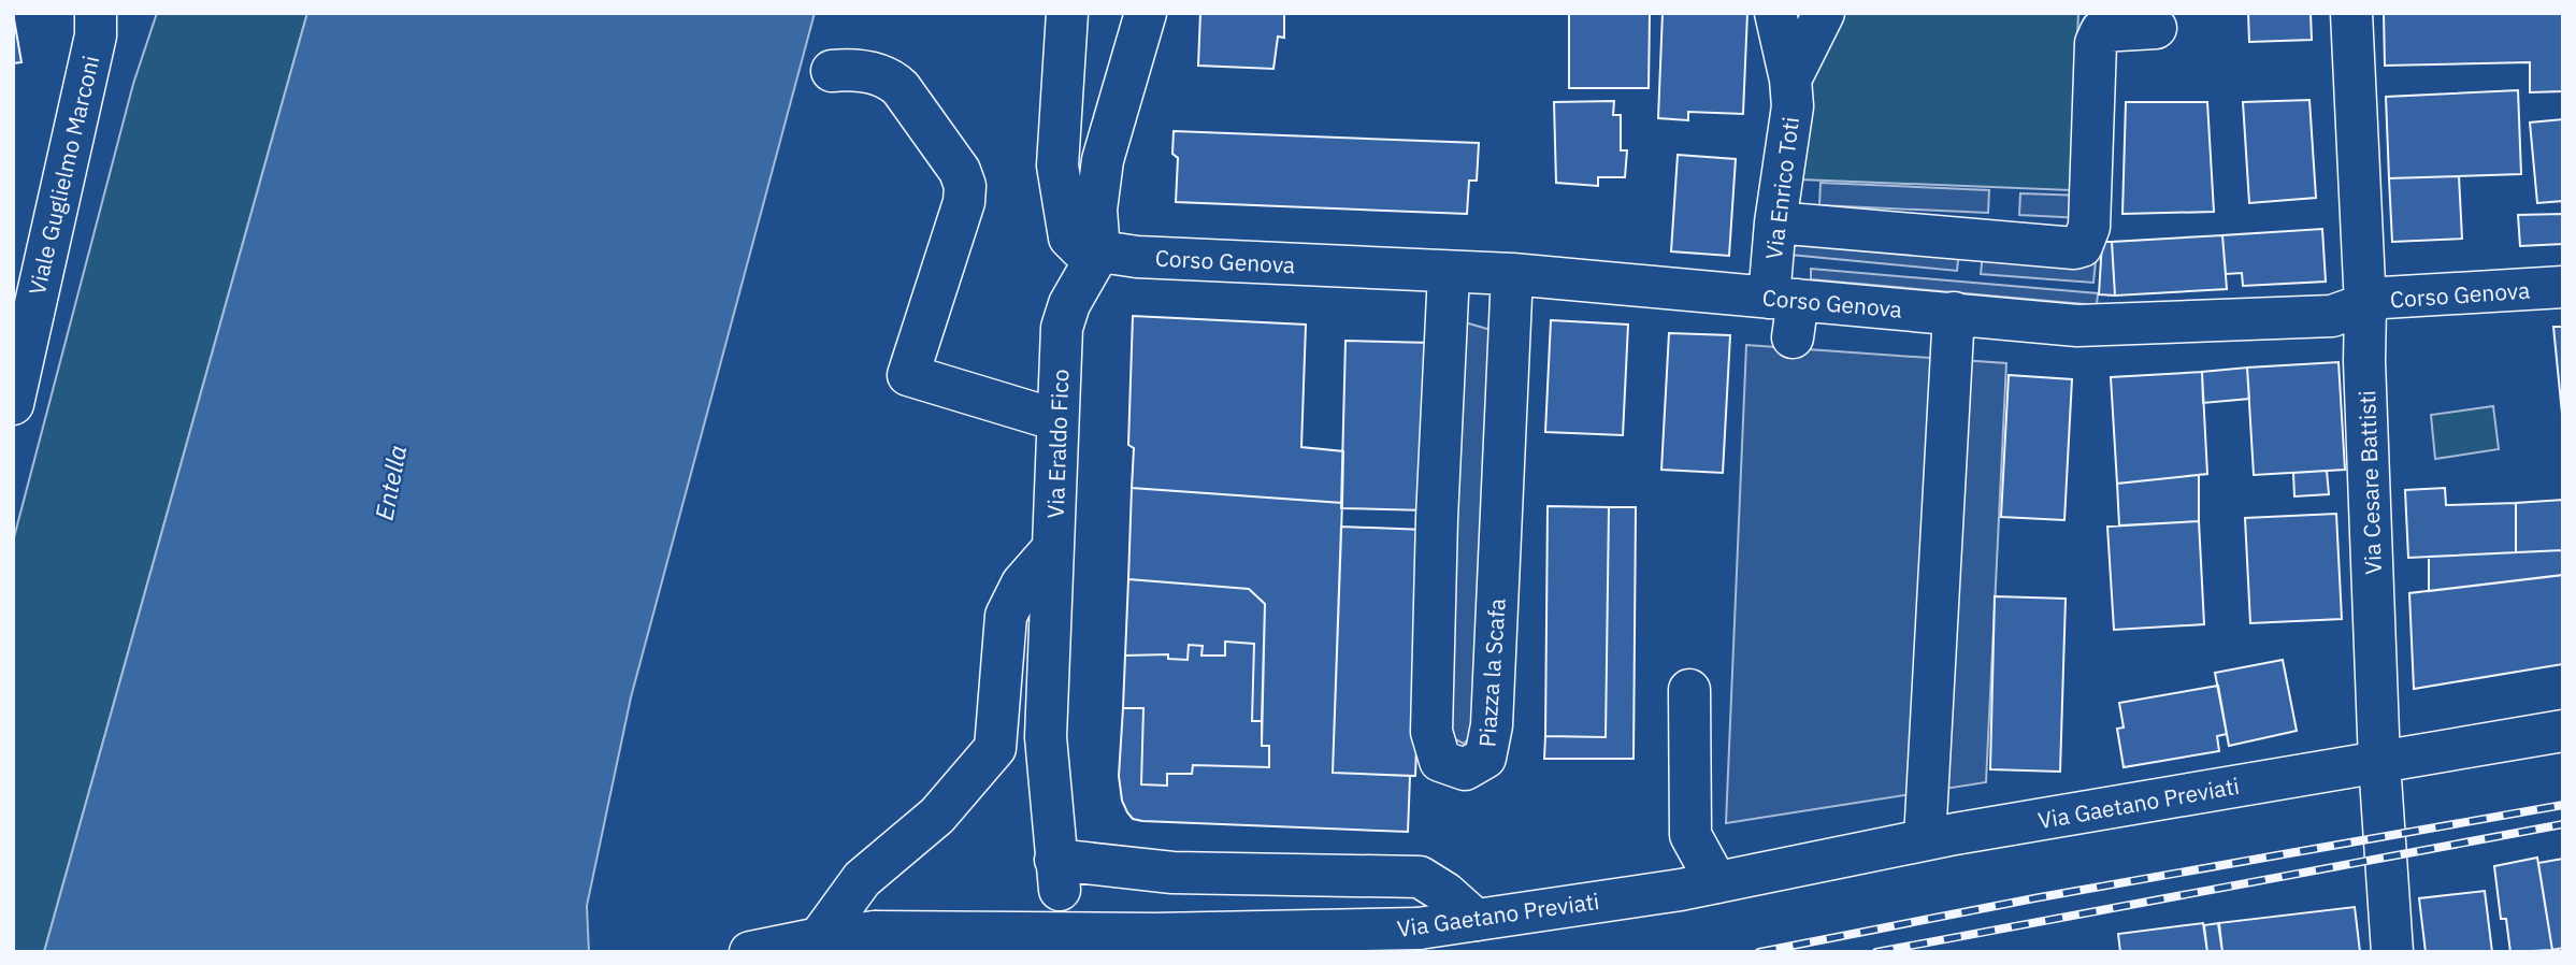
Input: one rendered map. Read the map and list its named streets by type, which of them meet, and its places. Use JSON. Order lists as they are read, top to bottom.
{
  "streets": {
    "street": [
      "Viale Guglielmo Marconi",
      "Via Enrico Toti",
      "Corso Genova",
      "Via Eraldo Fico",
      "Via Cesare Battisti",
      "Piazza la Scafa",
      "Via Gaetano Previati"
    ]
  },
  "crossings": [
    ["Via Enrico Toti", "Corso Genova"],
    ["Corso Genova", "Via Eraldo Fico"],
    ["Corso Genova", "Via Cesare Battisti"],
    ["Corso Genova", "Piazza la Scafa"],
    ["Via Eraldo Fico", "Via Gaetano Previati"],
    ["Via Cesare Battisti", "Via Gaetano Previati"]
  ],
  "water": ["Entella"]
}
